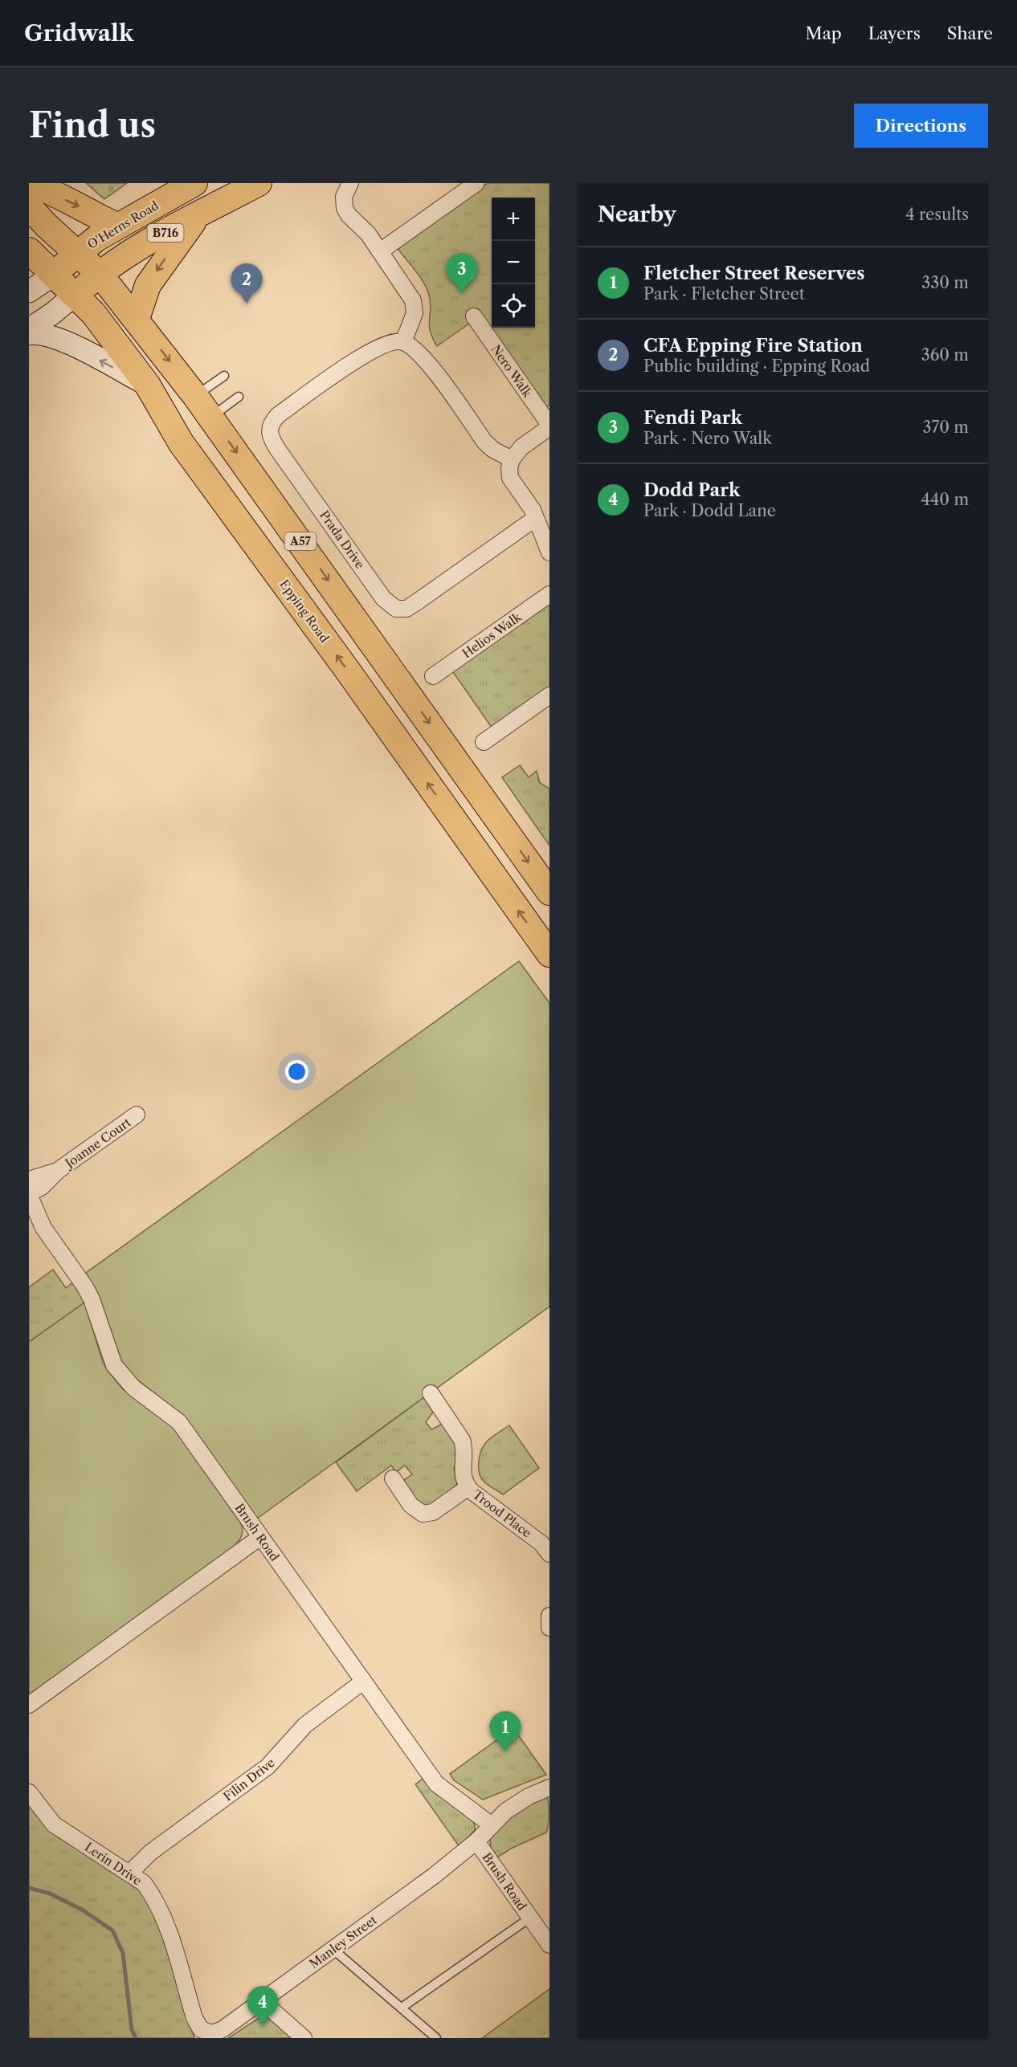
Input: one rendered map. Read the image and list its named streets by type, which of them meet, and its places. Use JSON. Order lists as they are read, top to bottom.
{
  "streets": {
    "main road": [
      "O'Herns Road",
      "B716",
      "A57",
      "Epping Road"
    ],
    "street": [
      "Nero Walk",
      "Prada Drive",
      "Helios Walk",
      "Joanne Court",
      "Trood Place",
      "Brush Road",
      "Filin Drive",
      "Lerin Drive",
      "Manley Street"
    ]
  },
  "crossings": [
    ["O'Herns Road", "Epping Road"],
    ["Joanne Court", "Brush Road"],
    ["Brush Road", "Filin Drive"],
    ["Brush Road", "Manley Street"],
    ["Filin Drive", "Lerin Drive"],
    ["Lerin Drive", "Manley Street"]
  ],
  "page": {
    "header": "Gridwalk",
    "nav": ["Map", "Layers", "Share"],
    "buttons": "Directions",
    "title": "Find us",
    "heading": ["Nearby", "4 results"],
    "map_buttons": ["+", "−"],
    "list": [
      {
        "mark": "1",
        "name": "Fletcher Street Reserves",
        "note": "Park · Fletcher Street",
        "value": "330 m"
      },
      {
        "mark": "2",
        "name": "CFA Epping Fire Station",
        "note": "Public building · Epping Road",
        "value": "360 m"
      },
      {
        "mark": "3",
        "name": "Fendi Park",
        "note": "Park · Nero Walk",
        "value": "370 m"
      },
      {
        "mark": "4",
        "name": "Dodd Park",
        "note": "Park · Dodd Lane",
        "value": "440 m"
      }
    ],
    "pins": [
      "3",
      "2",
      "1",
      "4"
    ]
  }
}
